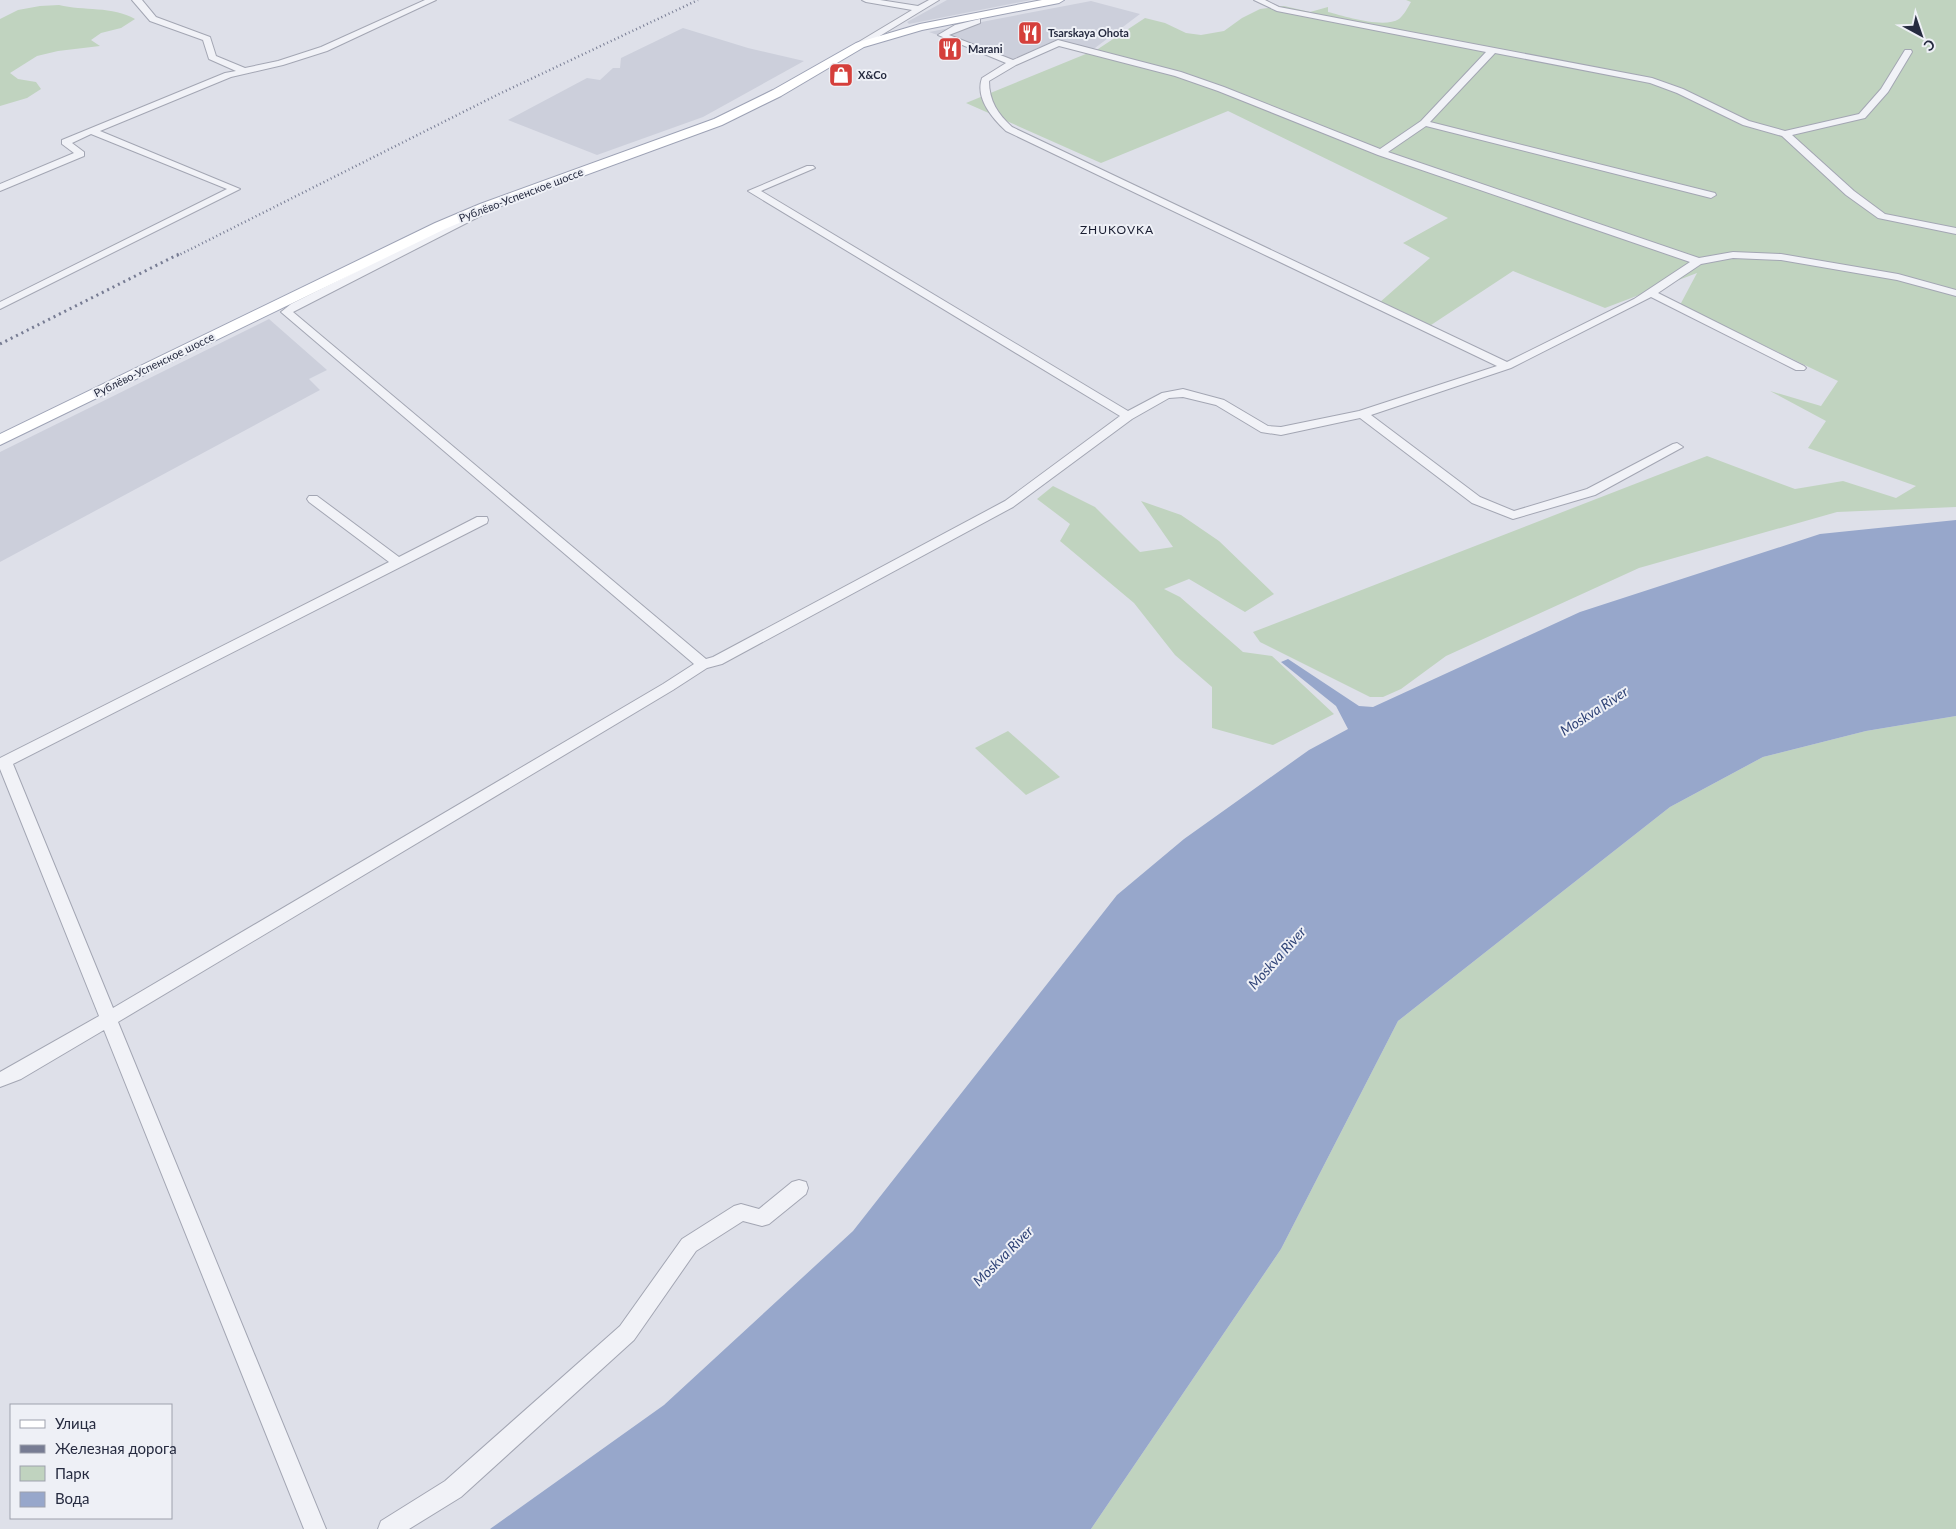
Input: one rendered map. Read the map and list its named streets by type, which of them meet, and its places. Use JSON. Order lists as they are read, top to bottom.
{
  "streets": {
    "main road": ["Рублёво-Успенское шоссе"]
  },
  "districts": ["ZHUKOVKA"],
  "water": ["Moskva River"],
  "places": {
    "restaurant": ["Tsarskaya Ohota", "Marani"],
    "shop": ["X&Co"]
  },
  "legend": [
    "Улица",
    "Железная дорога",
    "Парк",
    "Вода"
  ],
  "north": "bottom right"
}
